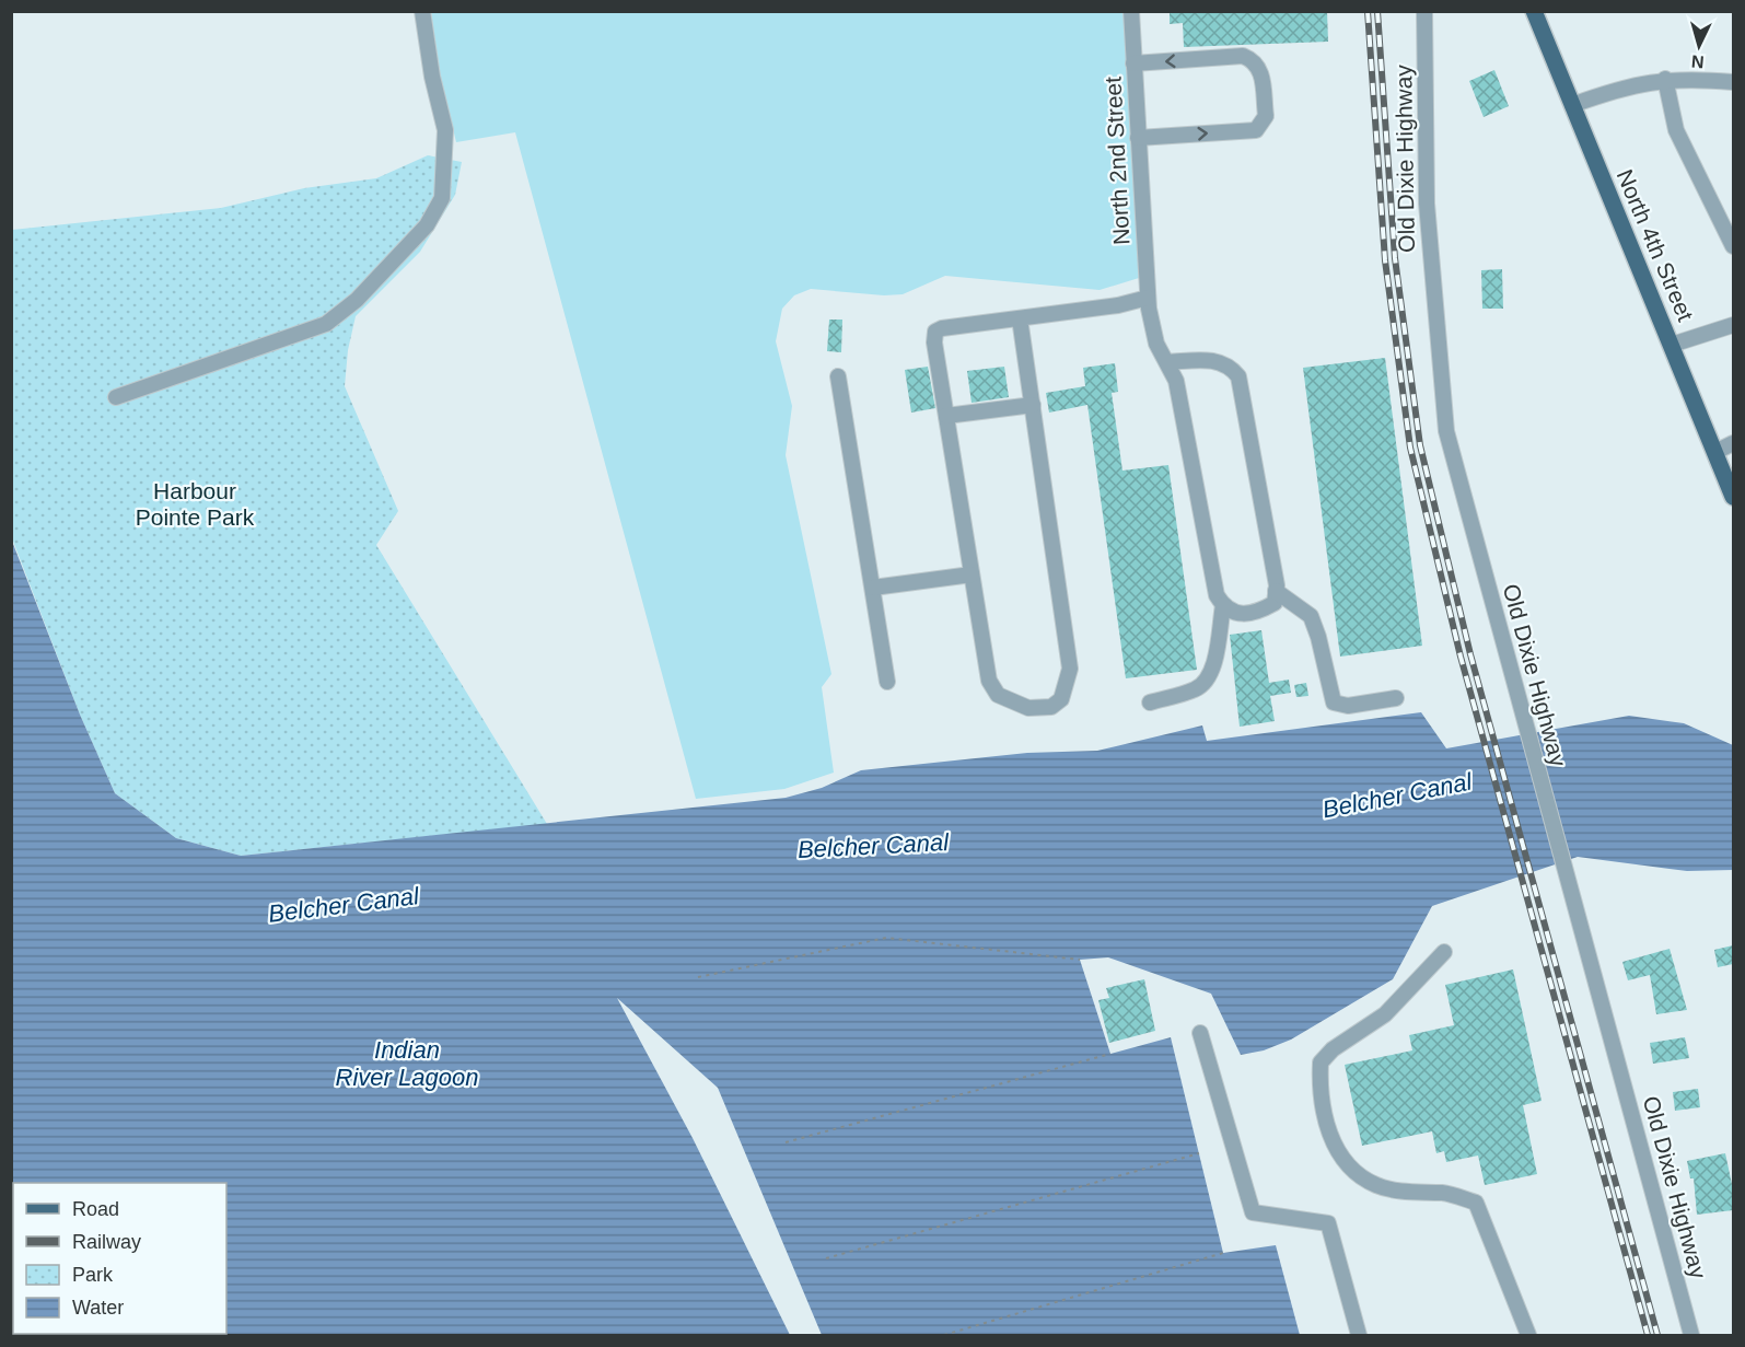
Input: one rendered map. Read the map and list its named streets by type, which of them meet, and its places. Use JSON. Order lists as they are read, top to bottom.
{
  "streets": {
    "main road": ["North 4th Street"],
    "street": ["Old Dixie Highway", "North 2nd Street"]
  },
  "water": ["Belcher Canal", "Indian River Lagoon"],
  "parks": ["Harbour Pointe Park"],
  "legend": [
    "Road",
    "Railway",
    "Park",
    "Water"
  ],
  "north": "bottom"
}
